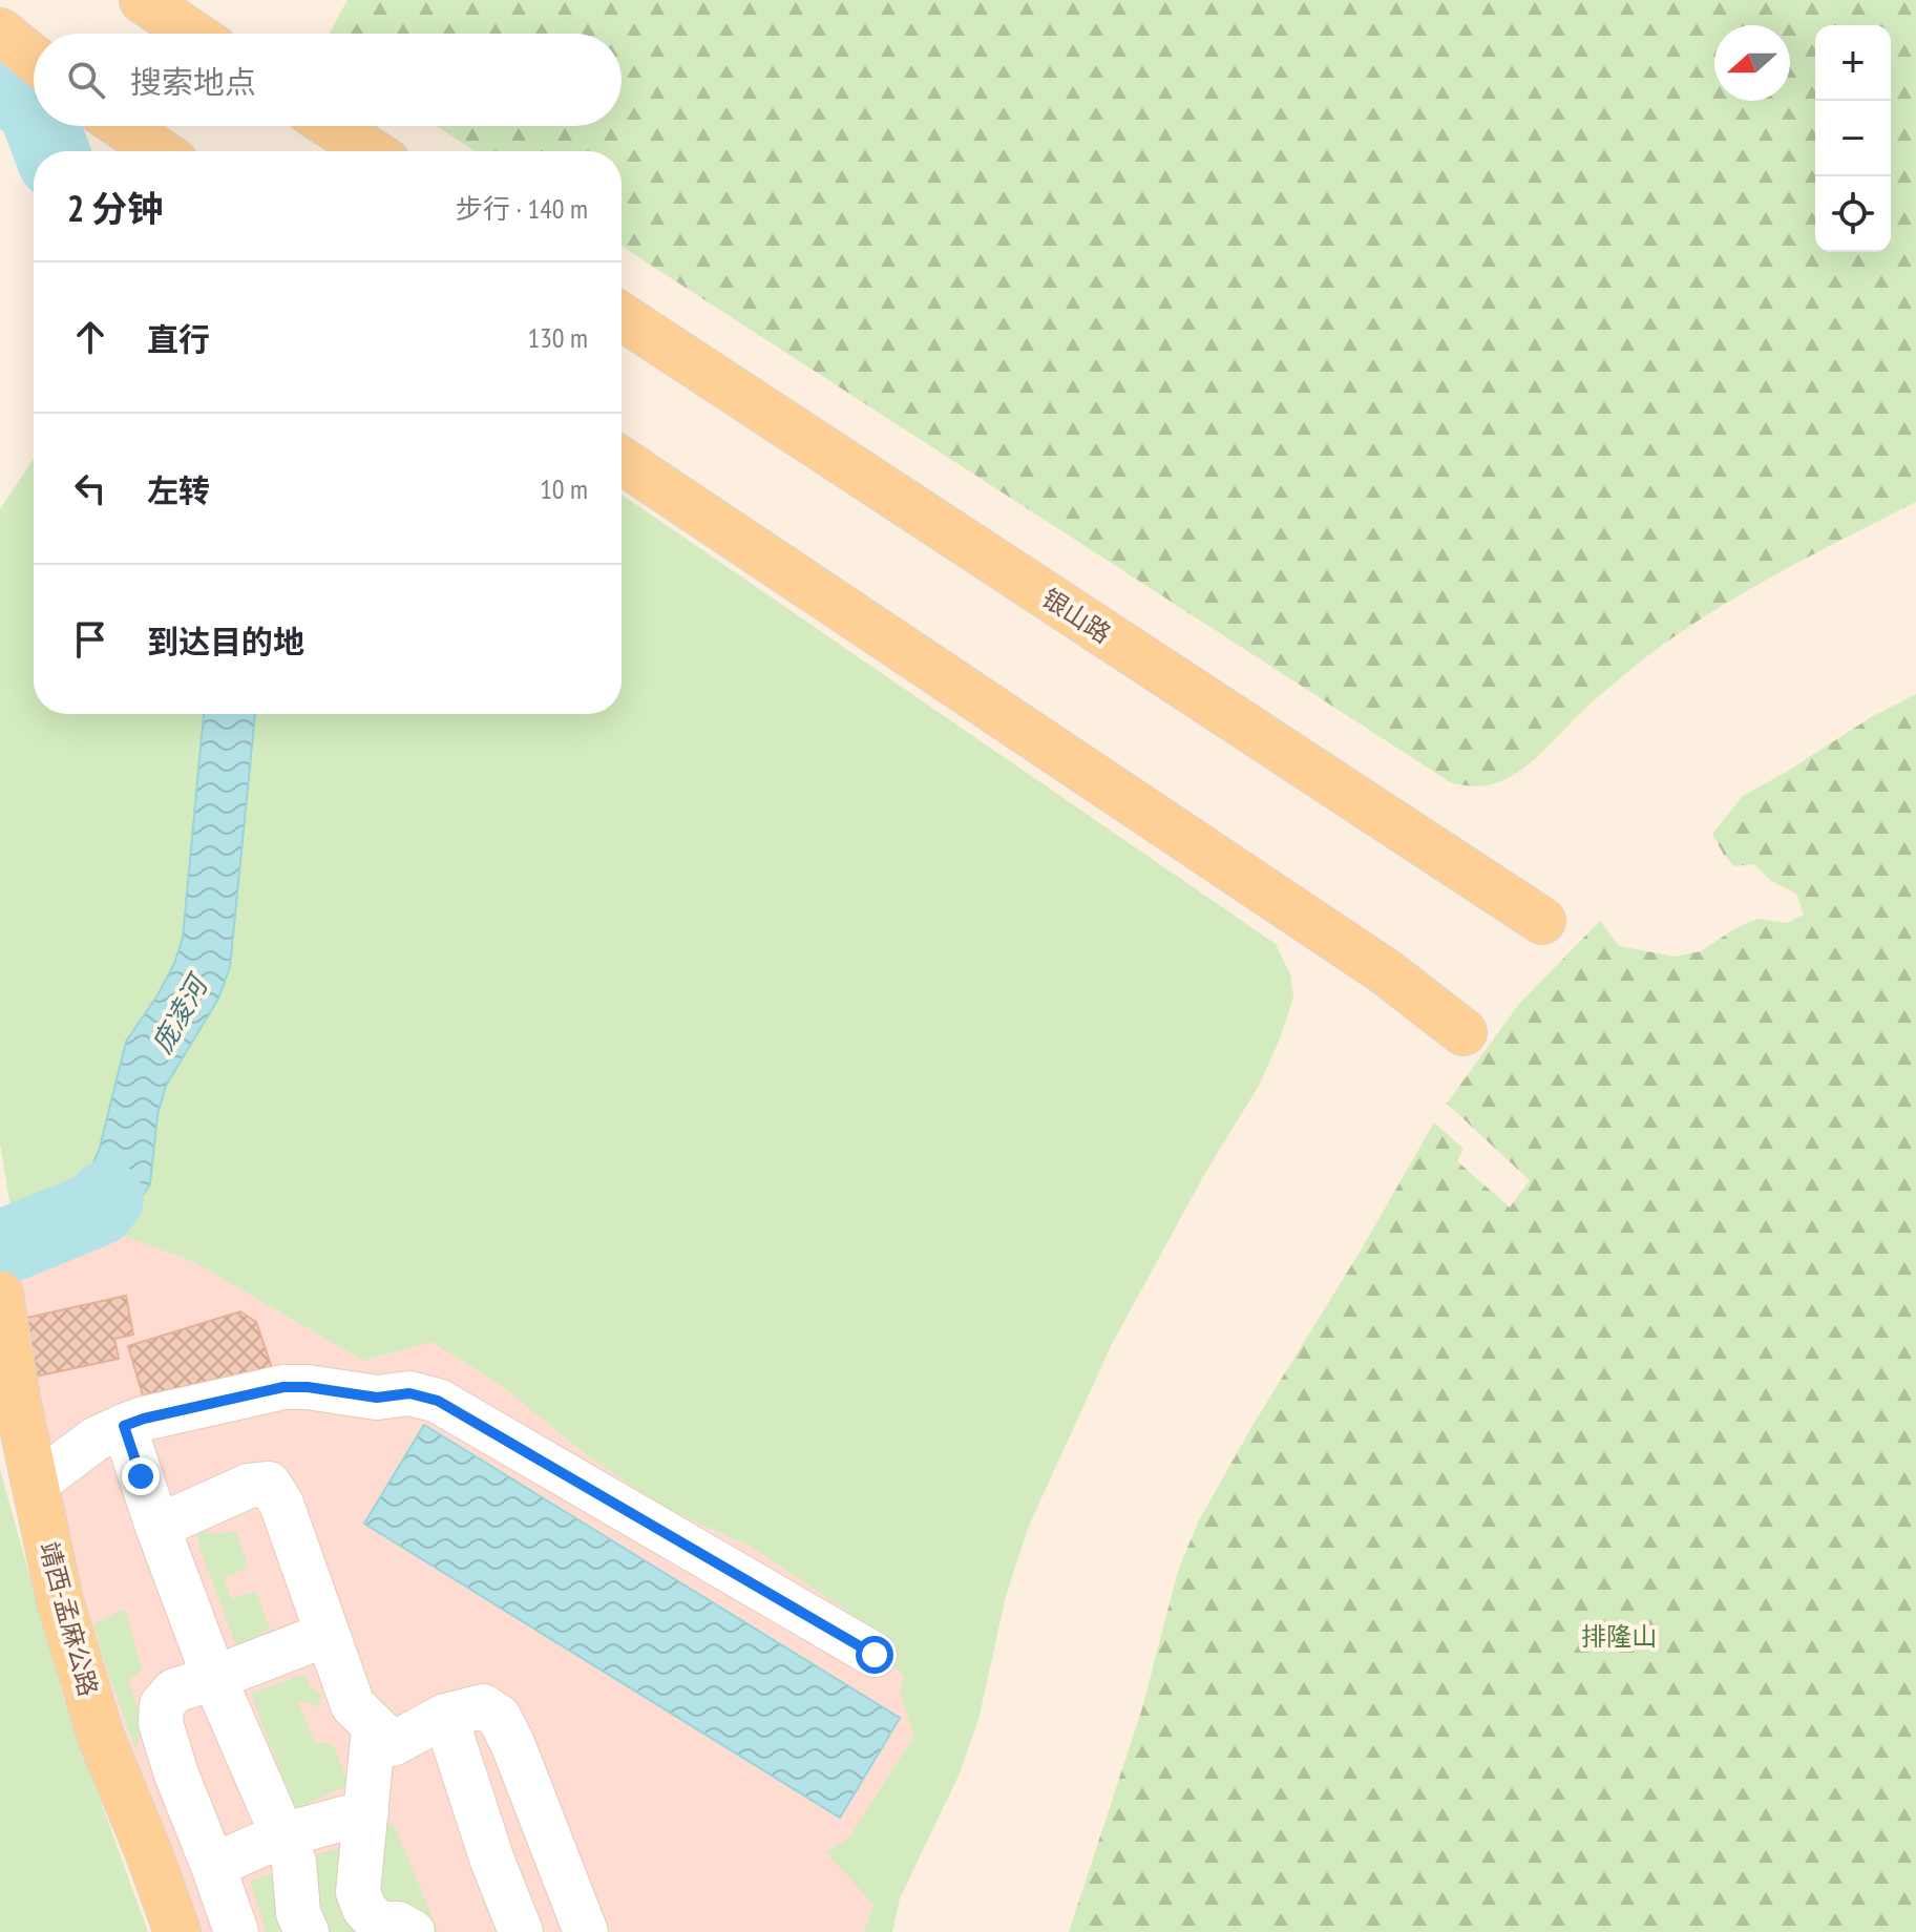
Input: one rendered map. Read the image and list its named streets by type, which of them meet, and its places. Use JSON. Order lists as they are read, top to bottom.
{
  "streets": {
    "main road": ["银山路", "靖西-孟麻公路"]
  },
  "water": ["庞凌河"],
  "parks": ["排隆山"],
  "north": "left",
  "page": {
    "map_buttons": ["+", "−"],
    "search": "搜索地点",
    "heading": ["2 分钟", "步行 · 140 m"],
    "list": [
      ["直行", "130 m"],
      ["左转", "10 m"],
      "到达目的地"
    ]
  }
}
